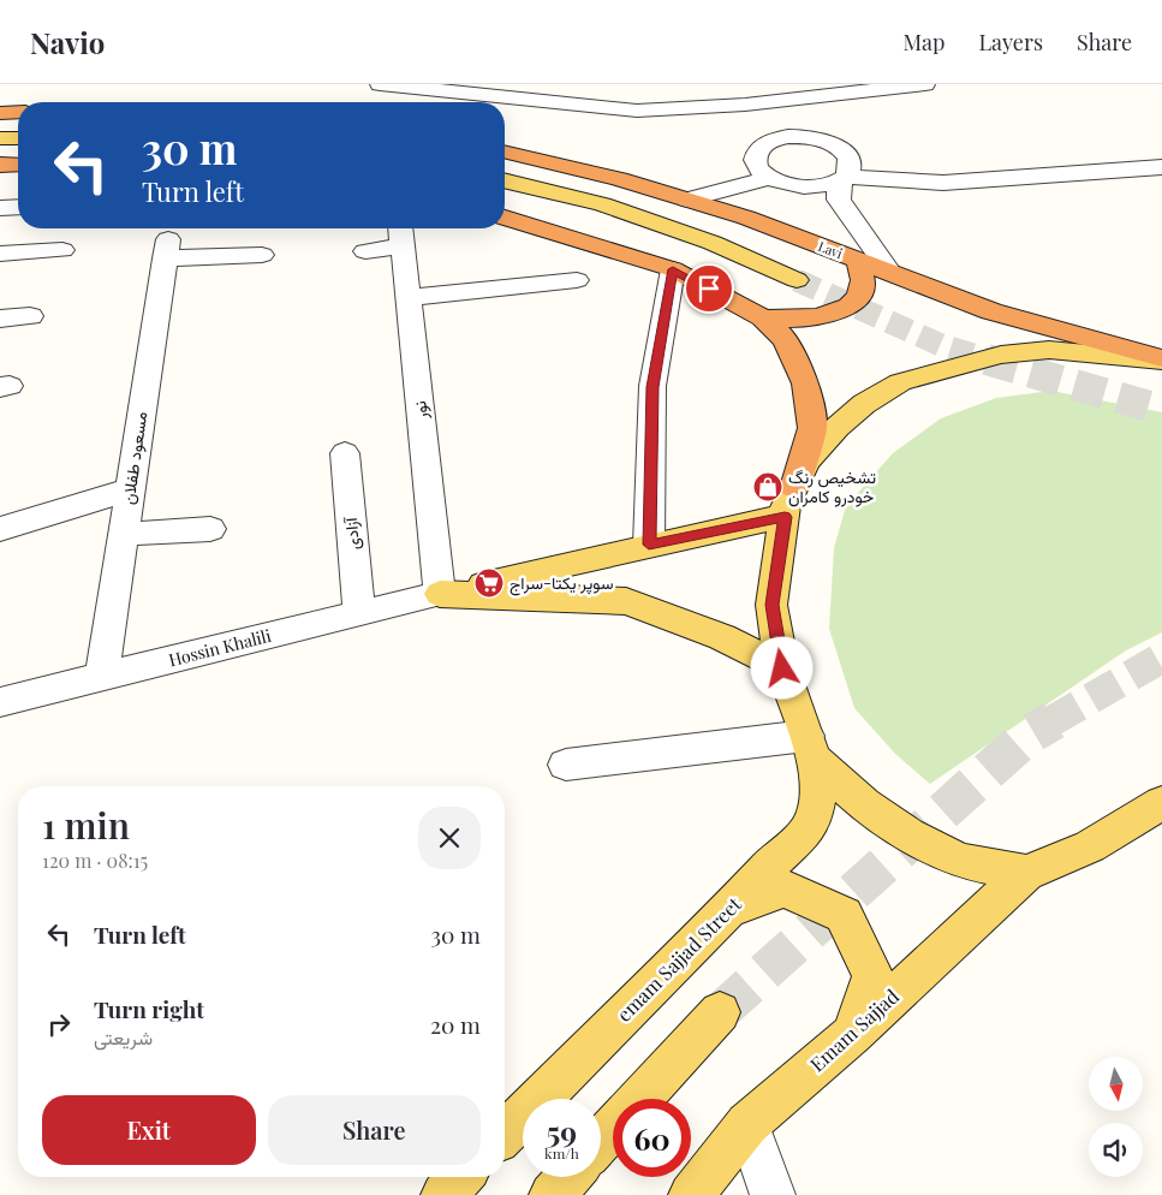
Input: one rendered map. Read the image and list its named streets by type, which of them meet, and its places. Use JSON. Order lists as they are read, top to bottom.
{
  "streets": {
    "highway": ["Lavi"],
    "main road": ["emam Sajjad Street", "Emam Sajjad"],
    "street": [
      "نور",
      "مسعود طفلان",
      "آزادی",
      "Hossin Khalili"
    ]
  },
  "crossings": [
    ["Lavi", "emam Sajjad Street"],
    ["نور", "Hossin Khalili"],
    ["مسعود طفلان", "Hossin Khalili"],
    ["آزادی", "Hossin Khalili"]
  ],
  "places": {
    "shop": ["تشخیص رنگ خودرو کامران"],
    "supermarket": ["سوپر یکتا-سراج"]
  },
  "north": "bottom",
  "page": {
    "header": "Navio",
    "nav": ["Map", "Layers", "Share"],
    "turn": ["30 m", "Turn left"],
    "heading": ["1 min", "120 m · 08:15"],
    "list": [
      {
        "name": "Turn left",
        "value": "30 m"
      },
      {
        "name": "Turn right",
        "note": "شریعتی",
        "value": "20 m"
      }
    ],
    "buttons": ["Exit", "Share"],
    "speed": "59 km/h",
    "limit": "60"
  }
}
